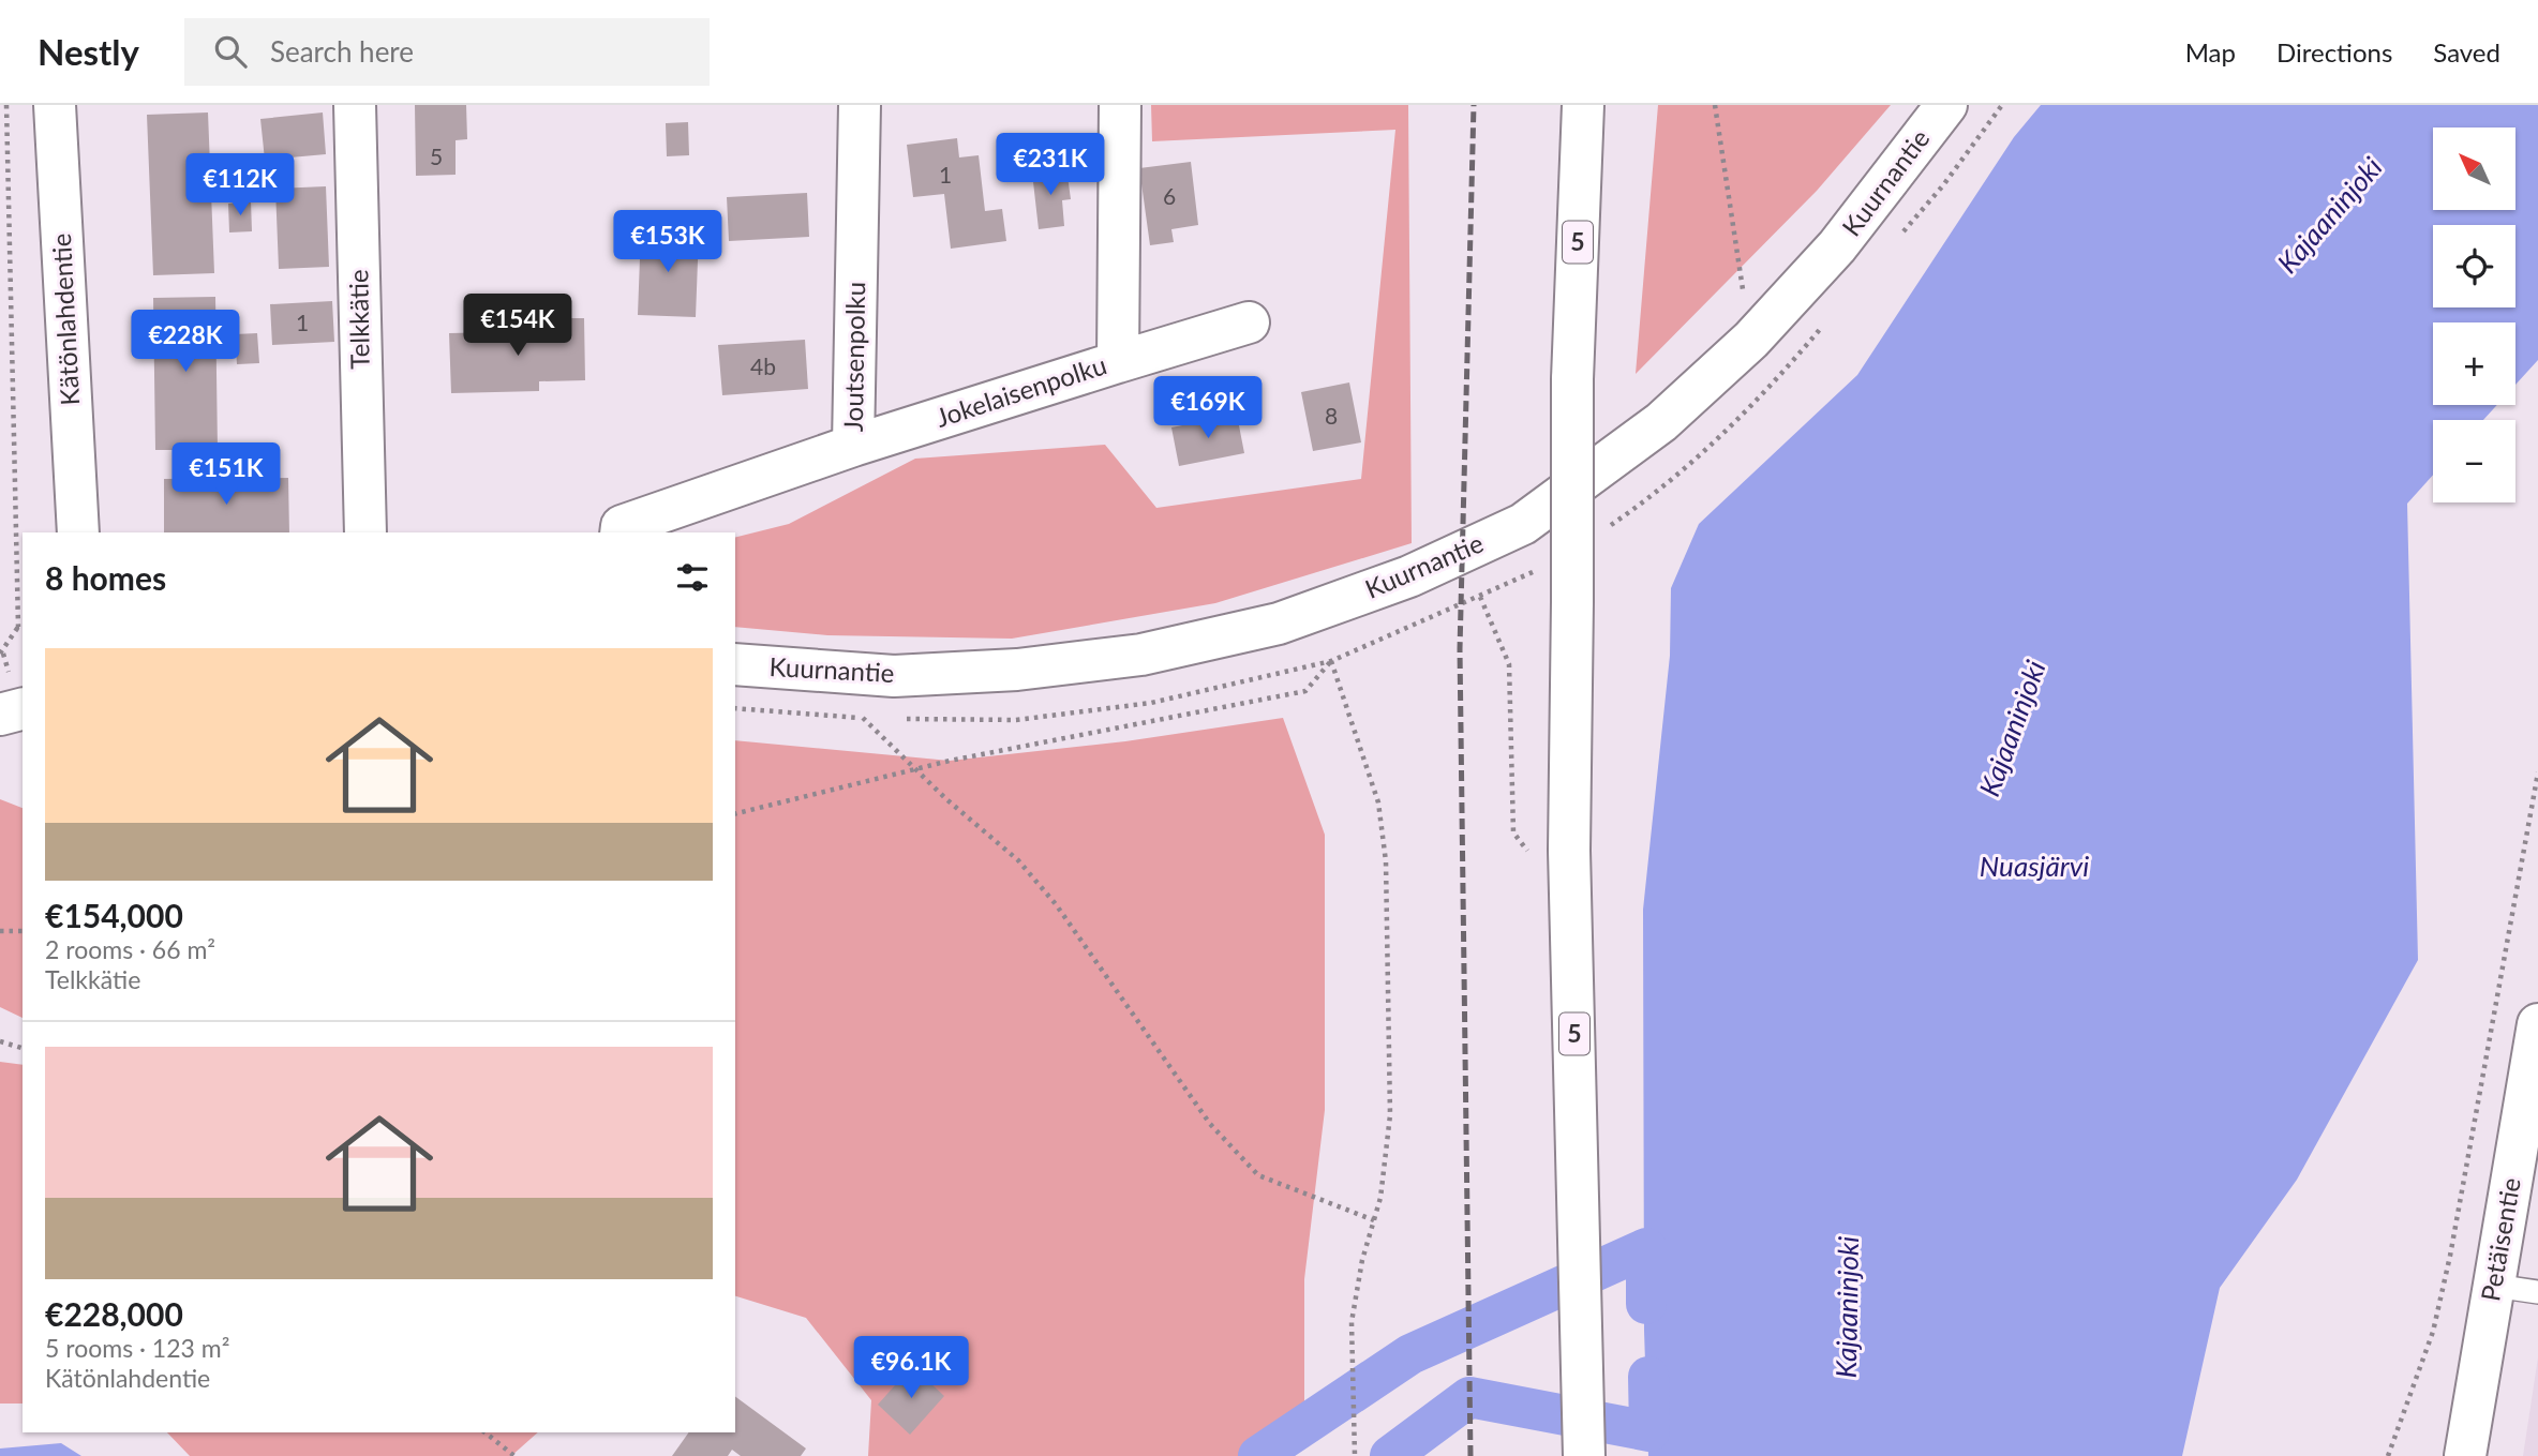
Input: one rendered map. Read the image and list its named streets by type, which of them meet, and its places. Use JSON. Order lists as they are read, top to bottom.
{
  "streets": {
    "main road": [
      "Kuurnantie",
      "5",
      "Kätönlahdentie",
      "Telkkätie",
      "Joutsenpolku",
      "Jokelaisenpolku",
      "Petäisentie"
    ]
  },
  "crossings": [
    ["Joutsenpolku", "Jokelaisenpolku"]
  ],
  "water": ["Kajaaninjoki", "Nuasjärvi"],
  "house_numbers": [
    "5",
    "1",
    "6",
    "1",
    "4b",
    "8"
  ],
  "north": "top left",
  "page": {
    "header": "Nestly",
    "search": "Search here",
    "nav": ["Map", "Directions", "Saved"],
    "map_buttons": ["+", "−"],
    "price": [
      "€231K",
      "€112K",
      "€153K",
      "€154K",
      "€228K",
      "€169K",
      "€151K",
      "€96.1K"
    ],
    "heading": "8 homes",
    "list": [
      {
        "name": "€154,000",
        "note": "2 rooms · 66 m² · Telkkätie"
      },
      {
        "name": "€228,000",
        "note": "5 rooms · 123 m² · Kätönlahdentie"
      }
    ]
  }
}
